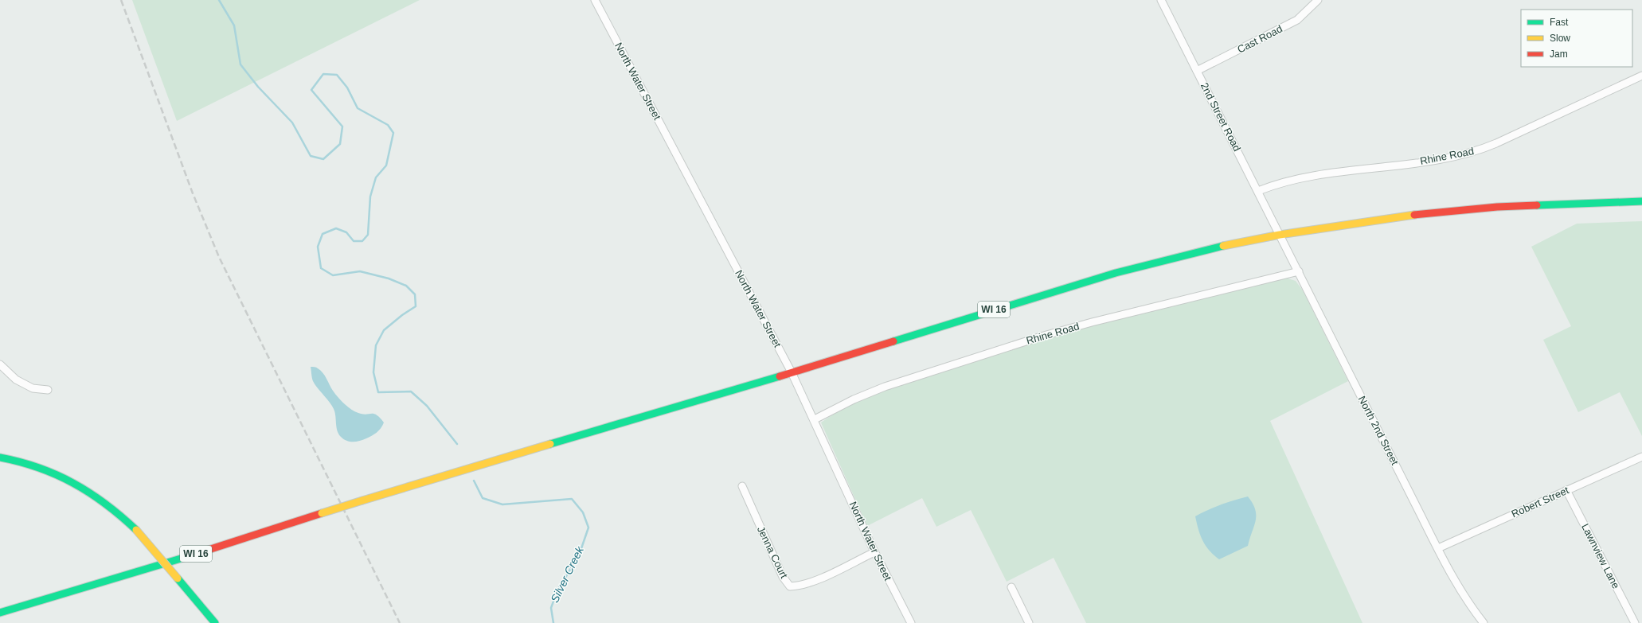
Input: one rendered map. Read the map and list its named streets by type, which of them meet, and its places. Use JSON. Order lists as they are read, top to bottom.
{
  "streets": {
    "main road": ["WI 16"],
    "street": [
      "Cast Road",
      "North Water Street",
      "2nd Street Road",
      "Rhine Road",
      "North 2nd Street",
      "Robert Street",
      "Jenna Court",
      "Lawnview Lane"
    ]
  },
  "crossings": [
    ["Cast Road", "2nd Street Road"],
    ["North Water Street", "Rhine Road"],
    ["North Water Street", "WI 16"],
    ["North Water Street", "Jenna Court"],
    ["2nd Street Road", "Rhine Road"],
    ["2nd Street Road", "WI 16"],
    ["2nd Street Road", "North 2nd Street"],
    ["Rhine Road", "North 2nd Street"],
    ["WI 16", "North 2nd Street"],
    ["North 2nd Street", "Robert Street"],
    ["Robert Street", "Lawnview Lane"]
  ],
  "water": ["Silver Creek"],
  "legend": ["Fast", "Slow", "Jam"]
}
